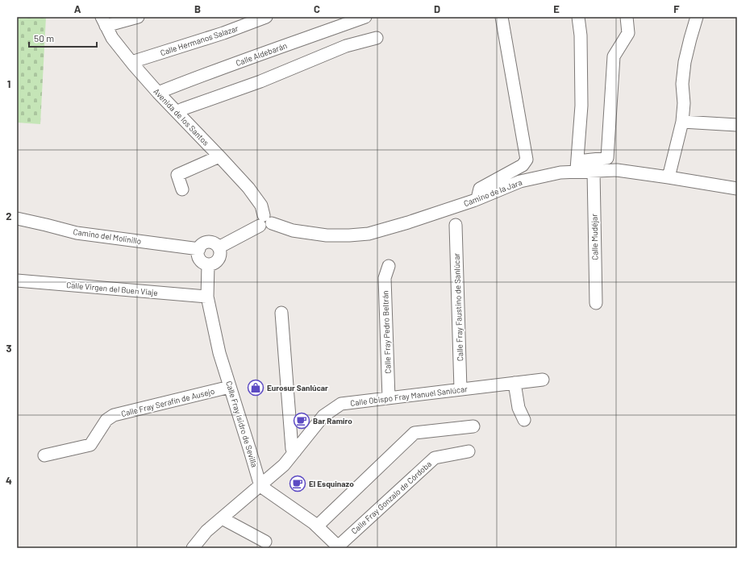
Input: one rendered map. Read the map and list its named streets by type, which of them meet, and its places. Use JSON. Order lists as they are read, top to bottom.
{
  "streets": {
    "street": [
      "Calle Hermanos Salazar",
      "Calle Aldebarán",
      "Avenida de los Santos",
      "Camino de la Jara",
      "Camino del Molinillo",
      "Calle Mudéjar",
      "Calle Virgen del Buen Viaje",
      "Calle Fray Faustino de Sanlúcar",
      "Calle Fray Pedro Beltrán",
      "Calle Obispo Fray Manuel Sanlúcar",
      "Calle Fray Serafín de Ausejo",
      "Calle Fray Isidro de Sevilla",
      "Calle Fray Gonzalo de Córdoba"
    ]
  },
  "crossings": [
    ["Calle Hermanos Salazar", "Avenida de los Santos"],
    ["Calle Aldebarán", "Avenida de los Santos"],
    ["Avenida de los Santos", "Camino de la Jara"],
    ["Camino de la Jara", "Calle Mudéjar"],
    ["Camino del Molinillo", "Calle Fray Isidro de Sevilla"],
    ["Calle Virgen del Buen Viaje", "Calle Fray Isidro de Sevilla"],
    ["Calle Fray Faustino de Sanlúcar", "Calle Obispo Fray Manuel Sanlúcar"],
    ["Calle Fray Pedro Beltrán", "Calle Obispo Fray Manuel Sanlúcar"],
    ["Calle Obispo Fray Manuel Sanlúcar", "Calle Fray Isidro de Sevilla"],
    ["Calle Fray Serafín de Ausejo", "Calle Fray Isidro de Sevilla"]
  ],
  "places": {
    "shop": ["Eurosur Sanlúcar"],
    "cafe": ["Bar Ramiro", "El Esquinazo"]
  },
  "scale_bar": "50 m",
  "grid": {
    "columns": [
      "A",
      "B",
      "C",
      "D",
      "E",
      "F"
    ],
    "rows": [
      "1",
      "2",
      "3",
      "4"
    ]
  }
}
